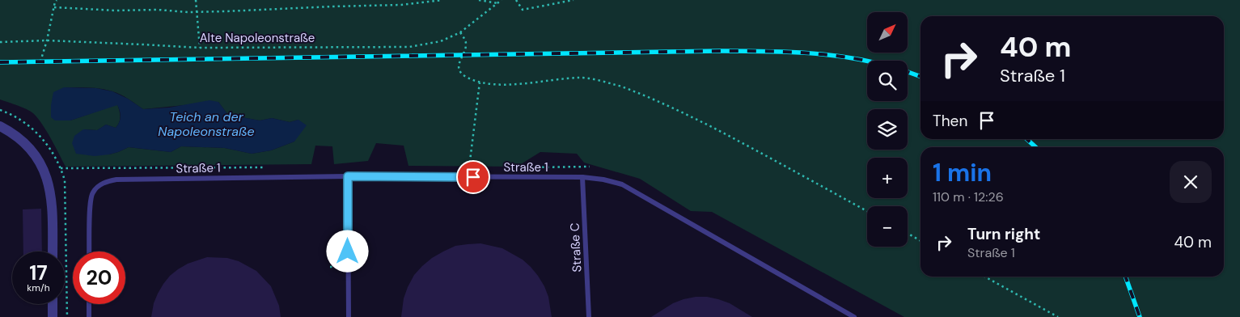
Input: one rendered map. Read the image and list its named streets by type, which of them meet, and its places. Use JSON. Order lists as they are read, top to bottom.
{
  "streets": {
    "lane": ["Straße 1", "Straße C"],
    "path": ["Alte Napoleonstraße"]
  },
  "crossings": [
    ["Straße 1", "Straße C"]
  ],
  "water": ["Teich an der Napoleonstraße"],
  "north": "top right",
  "page": {
    "map_buttons": ["+", "−"],
    "turn": ["40 m", "Straße 1"],
    "then": "Then",
    "heading": ["1 min", "110 m · 12:26"],
    "list": [
      {
        "name": "Turn right",
        "note": "Straße 1",
        "value": "40 m"
      }
    ],
    "speed": "17 km/h",
    "limit": "20"
  }
}
